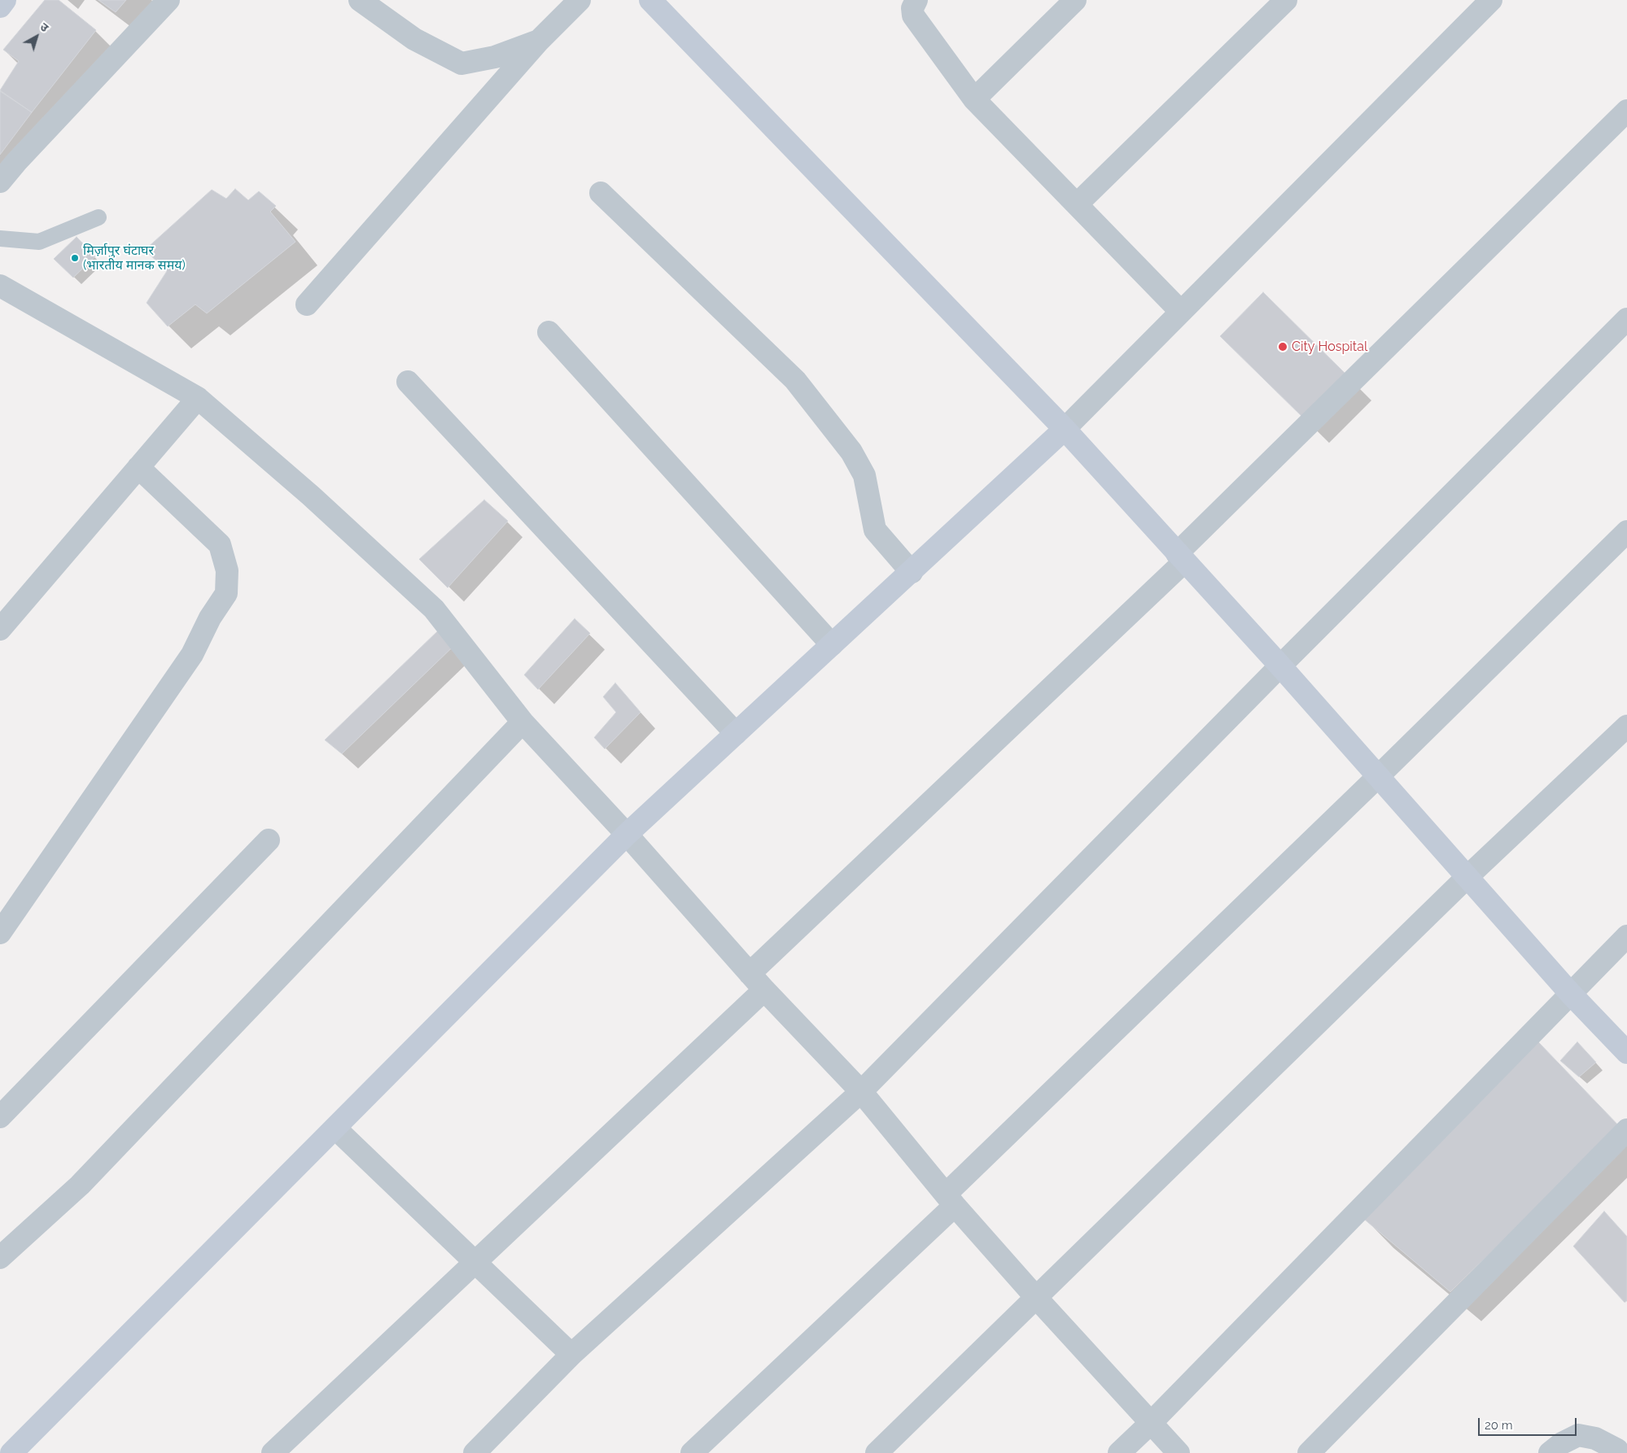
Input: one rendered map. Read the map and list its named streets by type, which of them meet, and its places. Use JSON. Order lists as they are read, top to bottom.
{
  "places": ["मिर्ज़ापुर घंटाघर (भारतीय मानक समय)", "City Hospital"],
  "scale_bar": "20 m",
  "north": "top right"
}
